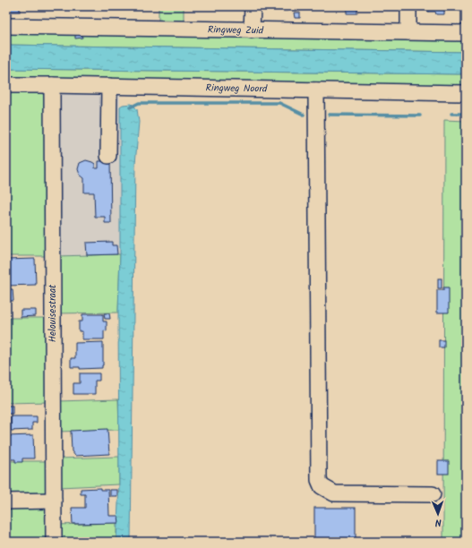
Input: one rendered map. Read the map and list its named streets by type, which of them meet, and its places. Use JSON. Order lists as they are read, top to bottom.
{
  "streets": {
    "street": ["Ringweg Zuid", "Ringweg Noord", "Helouisestraat"]
  },
  "crossings": [
    ["Ringweg Noord", "Helouisestraat"]
  ],
  "north": "bottom"
}
